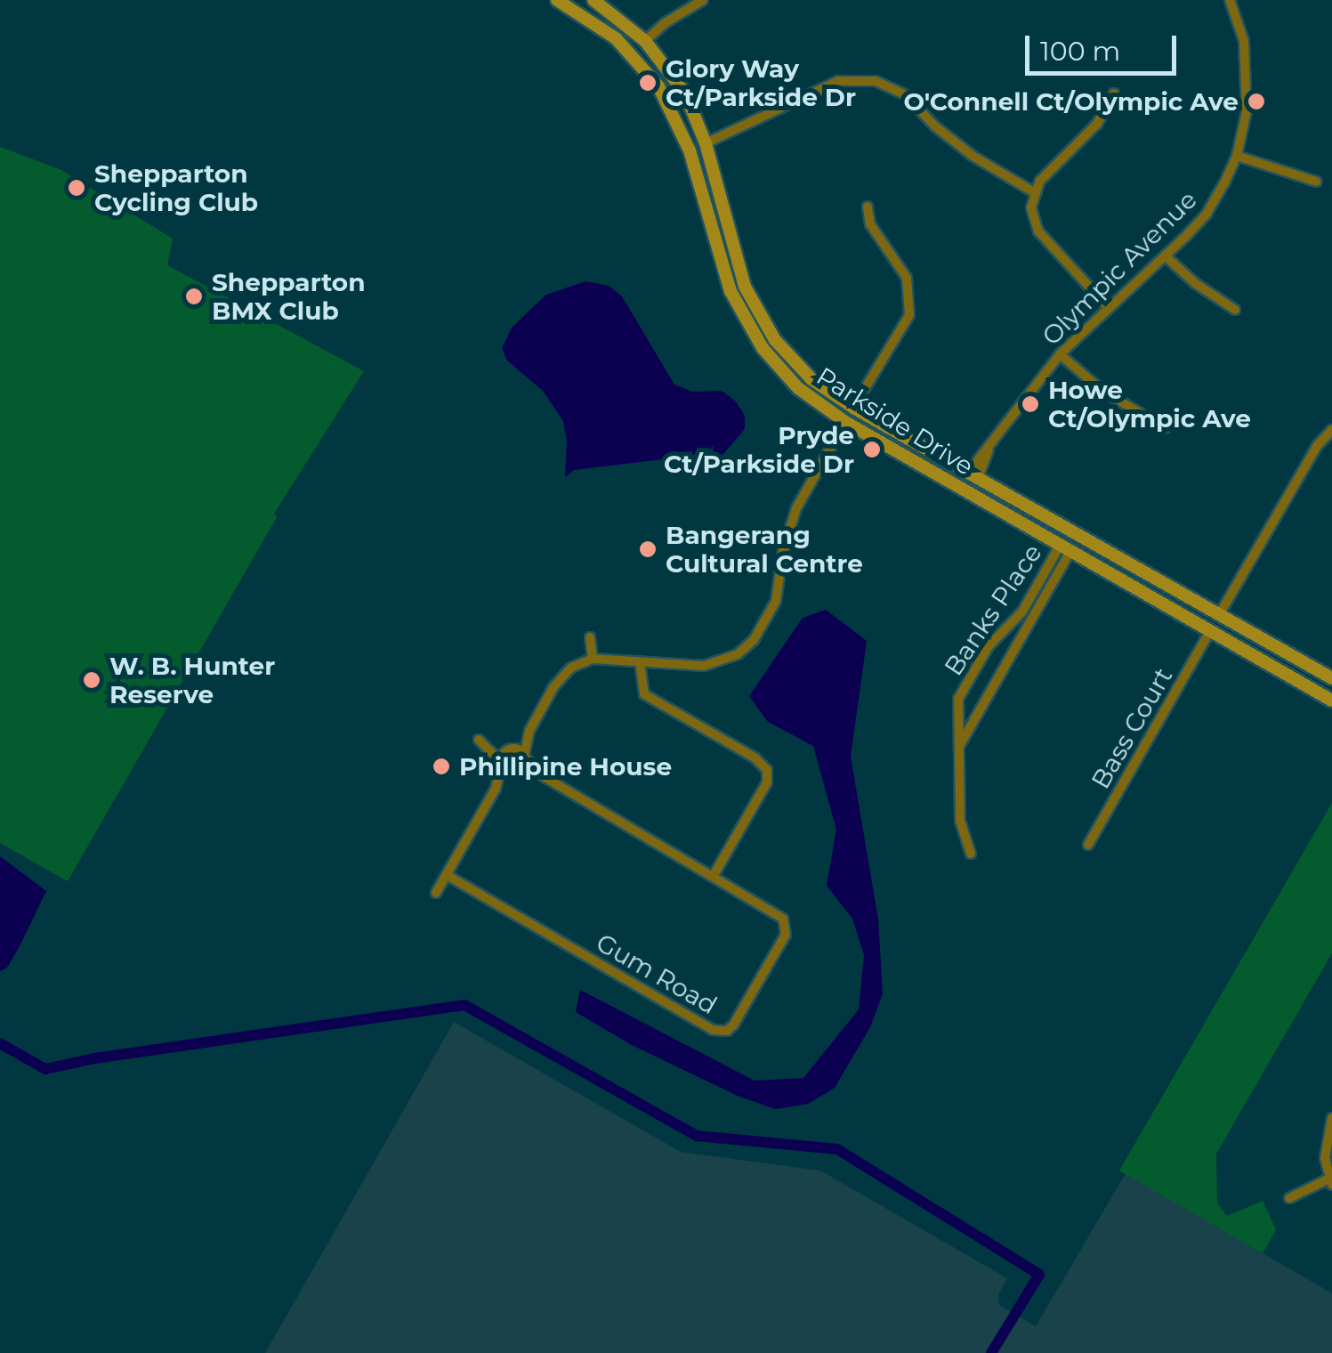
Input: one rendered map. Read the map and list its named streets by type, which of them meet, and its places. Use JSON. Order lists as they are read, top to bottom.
{
  "streets": {
    "street": [
      "Olympic Avenue",
      "Parkside Drive",
      "Banks Place",
      "Bass Court",
      "Gum Road"
    ]
  },
  "crossings": [
    ["Olympic Avenue", "Parkside Drive"],
    ["Parkside Drive", "Banks Place"],
    ["Parkside Drive", "Bass Court"]
  ],
  "places": [
    "Glory Way Ct/Parkside Dr",
    "O'Connell Ct/Olympic Ave",
    "Shepparton Cycling Club",
    "Shepparton BMX Club",
    "Howe Ct/Olympic Ave",
    "Pryde Ct/Parkside Dr",
    "Bangerang Cultural Centre",
    "W. B. Hunter Reserve",
    "Phillipine House"
  ],
  "scale_bar": "100 m"
}
